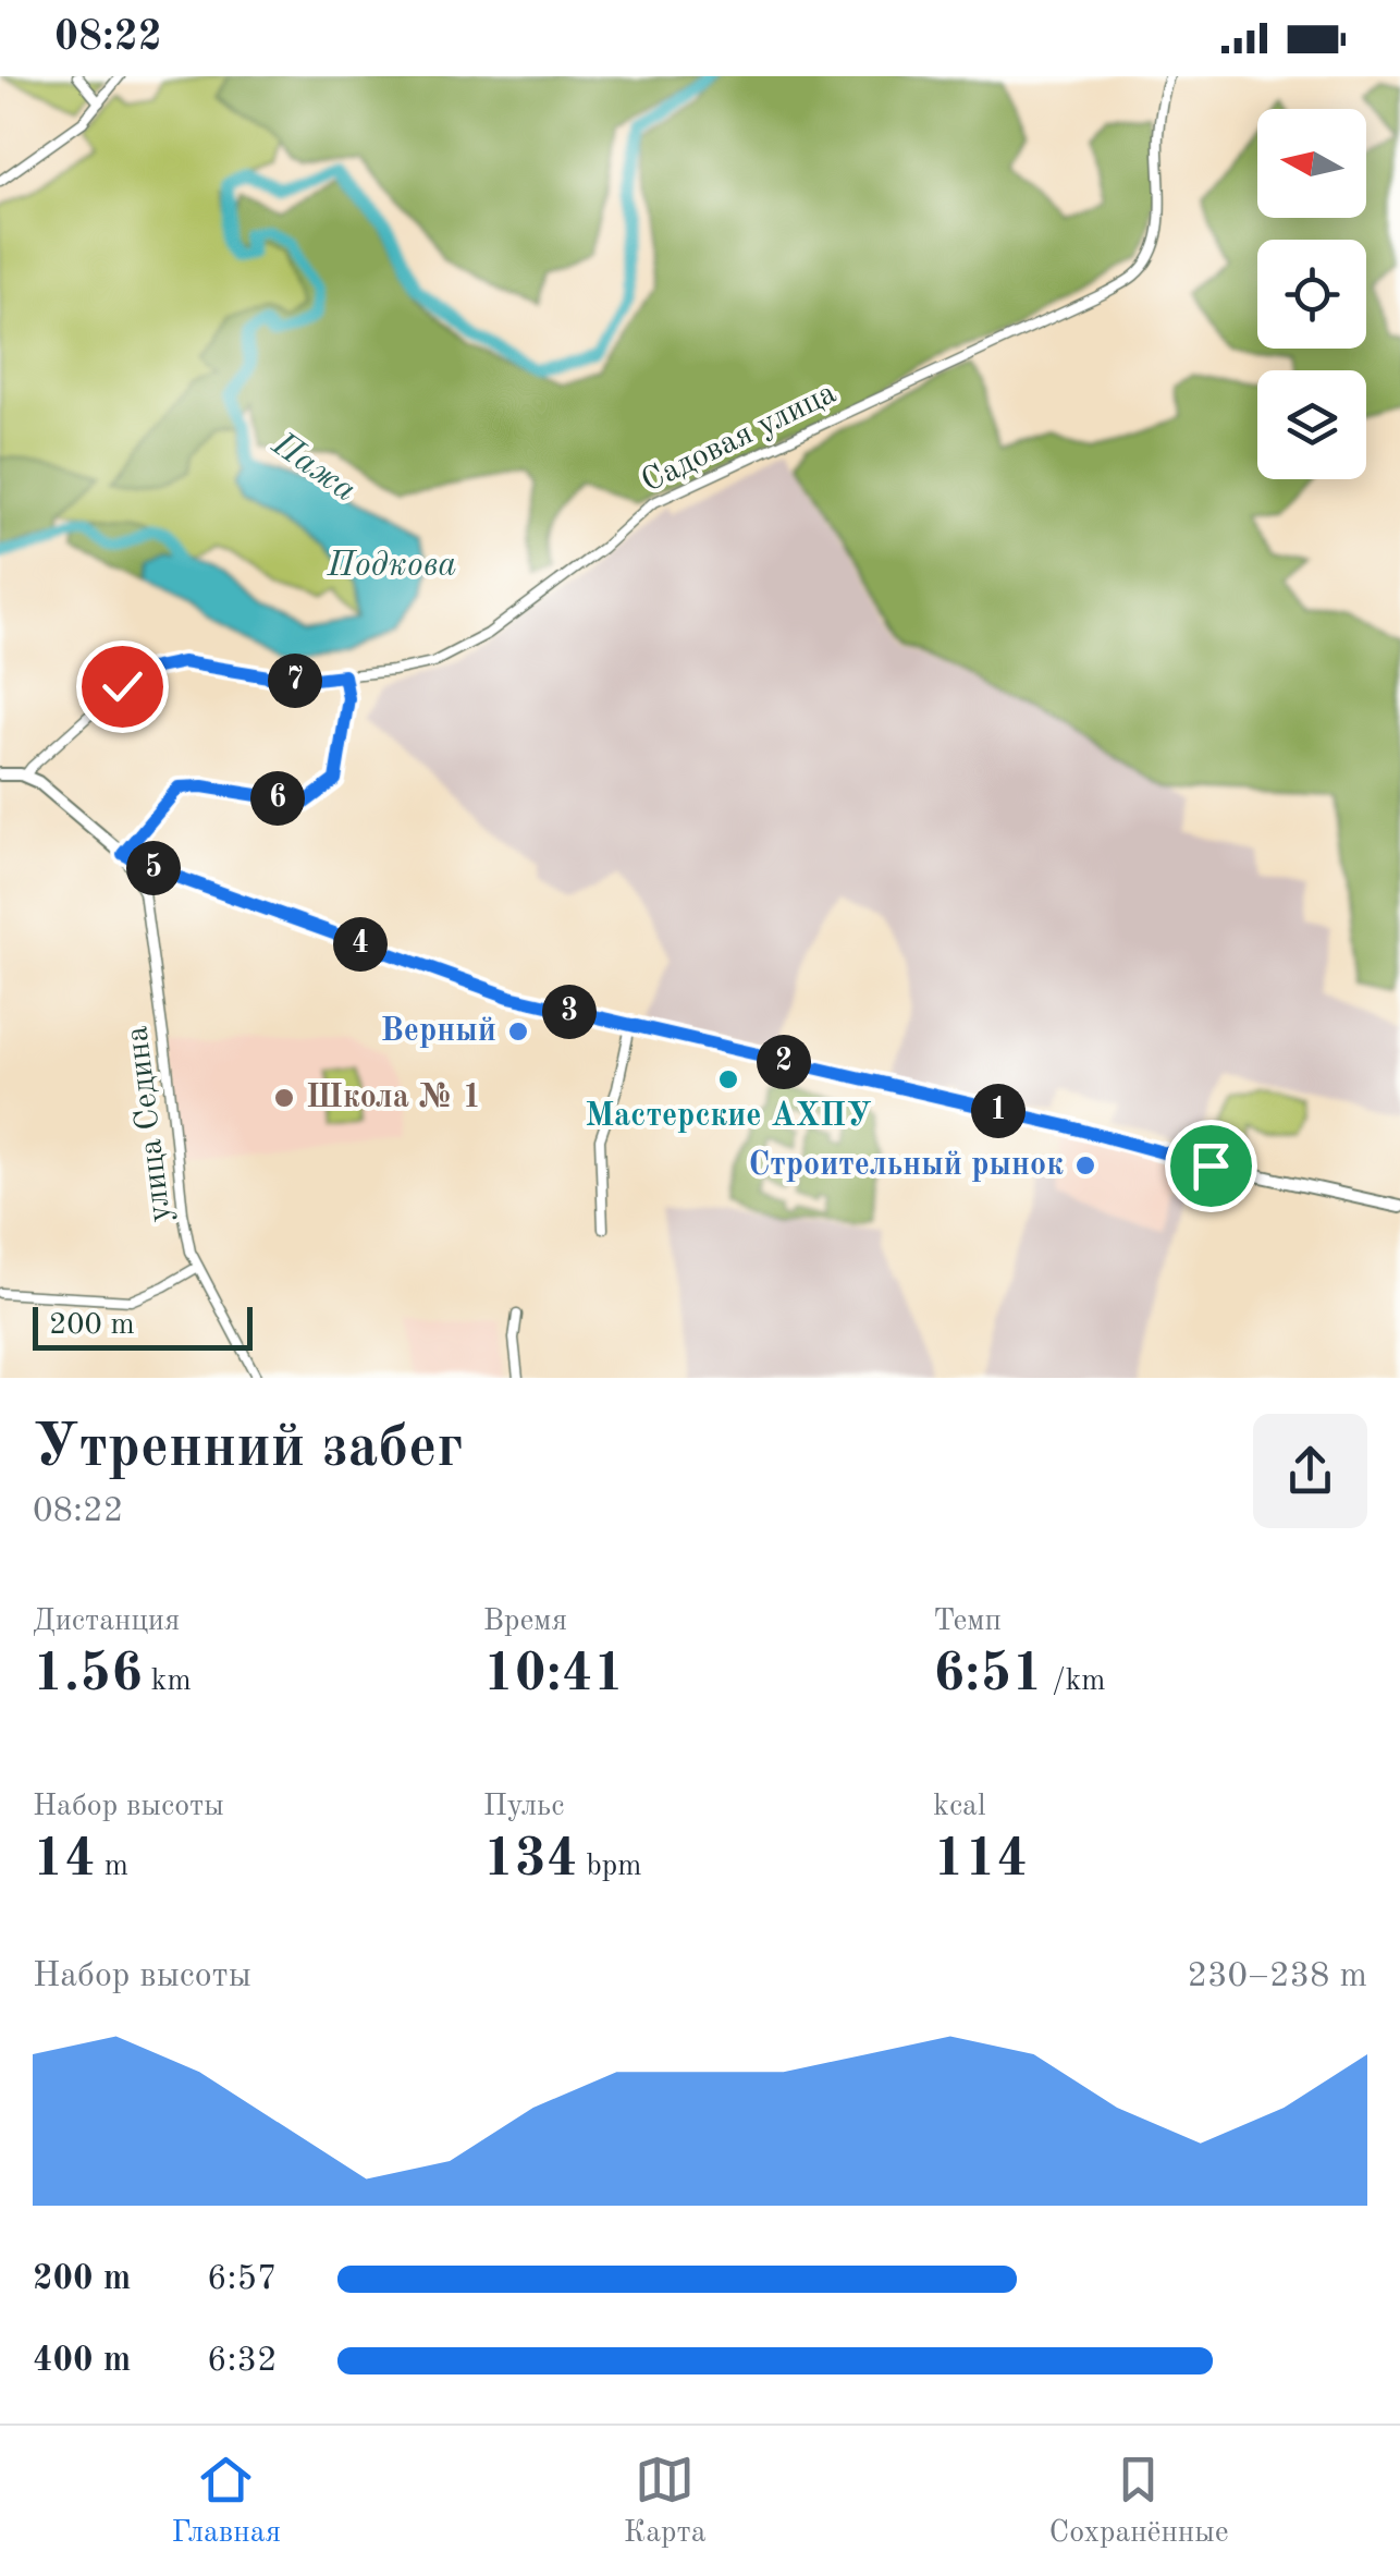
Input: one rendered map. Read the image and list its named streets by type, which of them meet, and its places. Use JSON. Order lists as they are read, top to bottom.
{
  "streets": {
    "street": ["Садовая улица", "улица Седина"]
  },
  "water": ["Пажа", "Подкова"],
  "places": [
    "Верный",
    "Мастерские АХПУ",
    "Школа № 1",
    "Строительный рынок"
  ],
  "scale_bar": "200 m",
  "north": "left",
  "page": {
    "status": "08:22",
    "pins": [
      "7",
      "6",
      "5",
      "4",
      "3",
      "2",
      "1"
    ],
    "scale": "200 m",
    "heading": ["Утренний забег", "08:22"],
    "stats": [
      ["Дистанция", "1.56 km"],
      ["Время", "10:41"],
      ["Темп", "6:51 /km"],
      ["Набор высоты", "14 m"],
      ["Пульс", "134 bpm"],
      ["kcal", "114"]
    ],
    "chart": ["Набор высоты", "230–238 m"],
    "list": [
      {
        "name": "200 m",
        "note": "6:57"
      },
      {
        "name": "400 m",
        "note": "6:32"
      }
    ],
    "tabs": ["Главная", "Карта", "Сохранённые"]
  }
}
